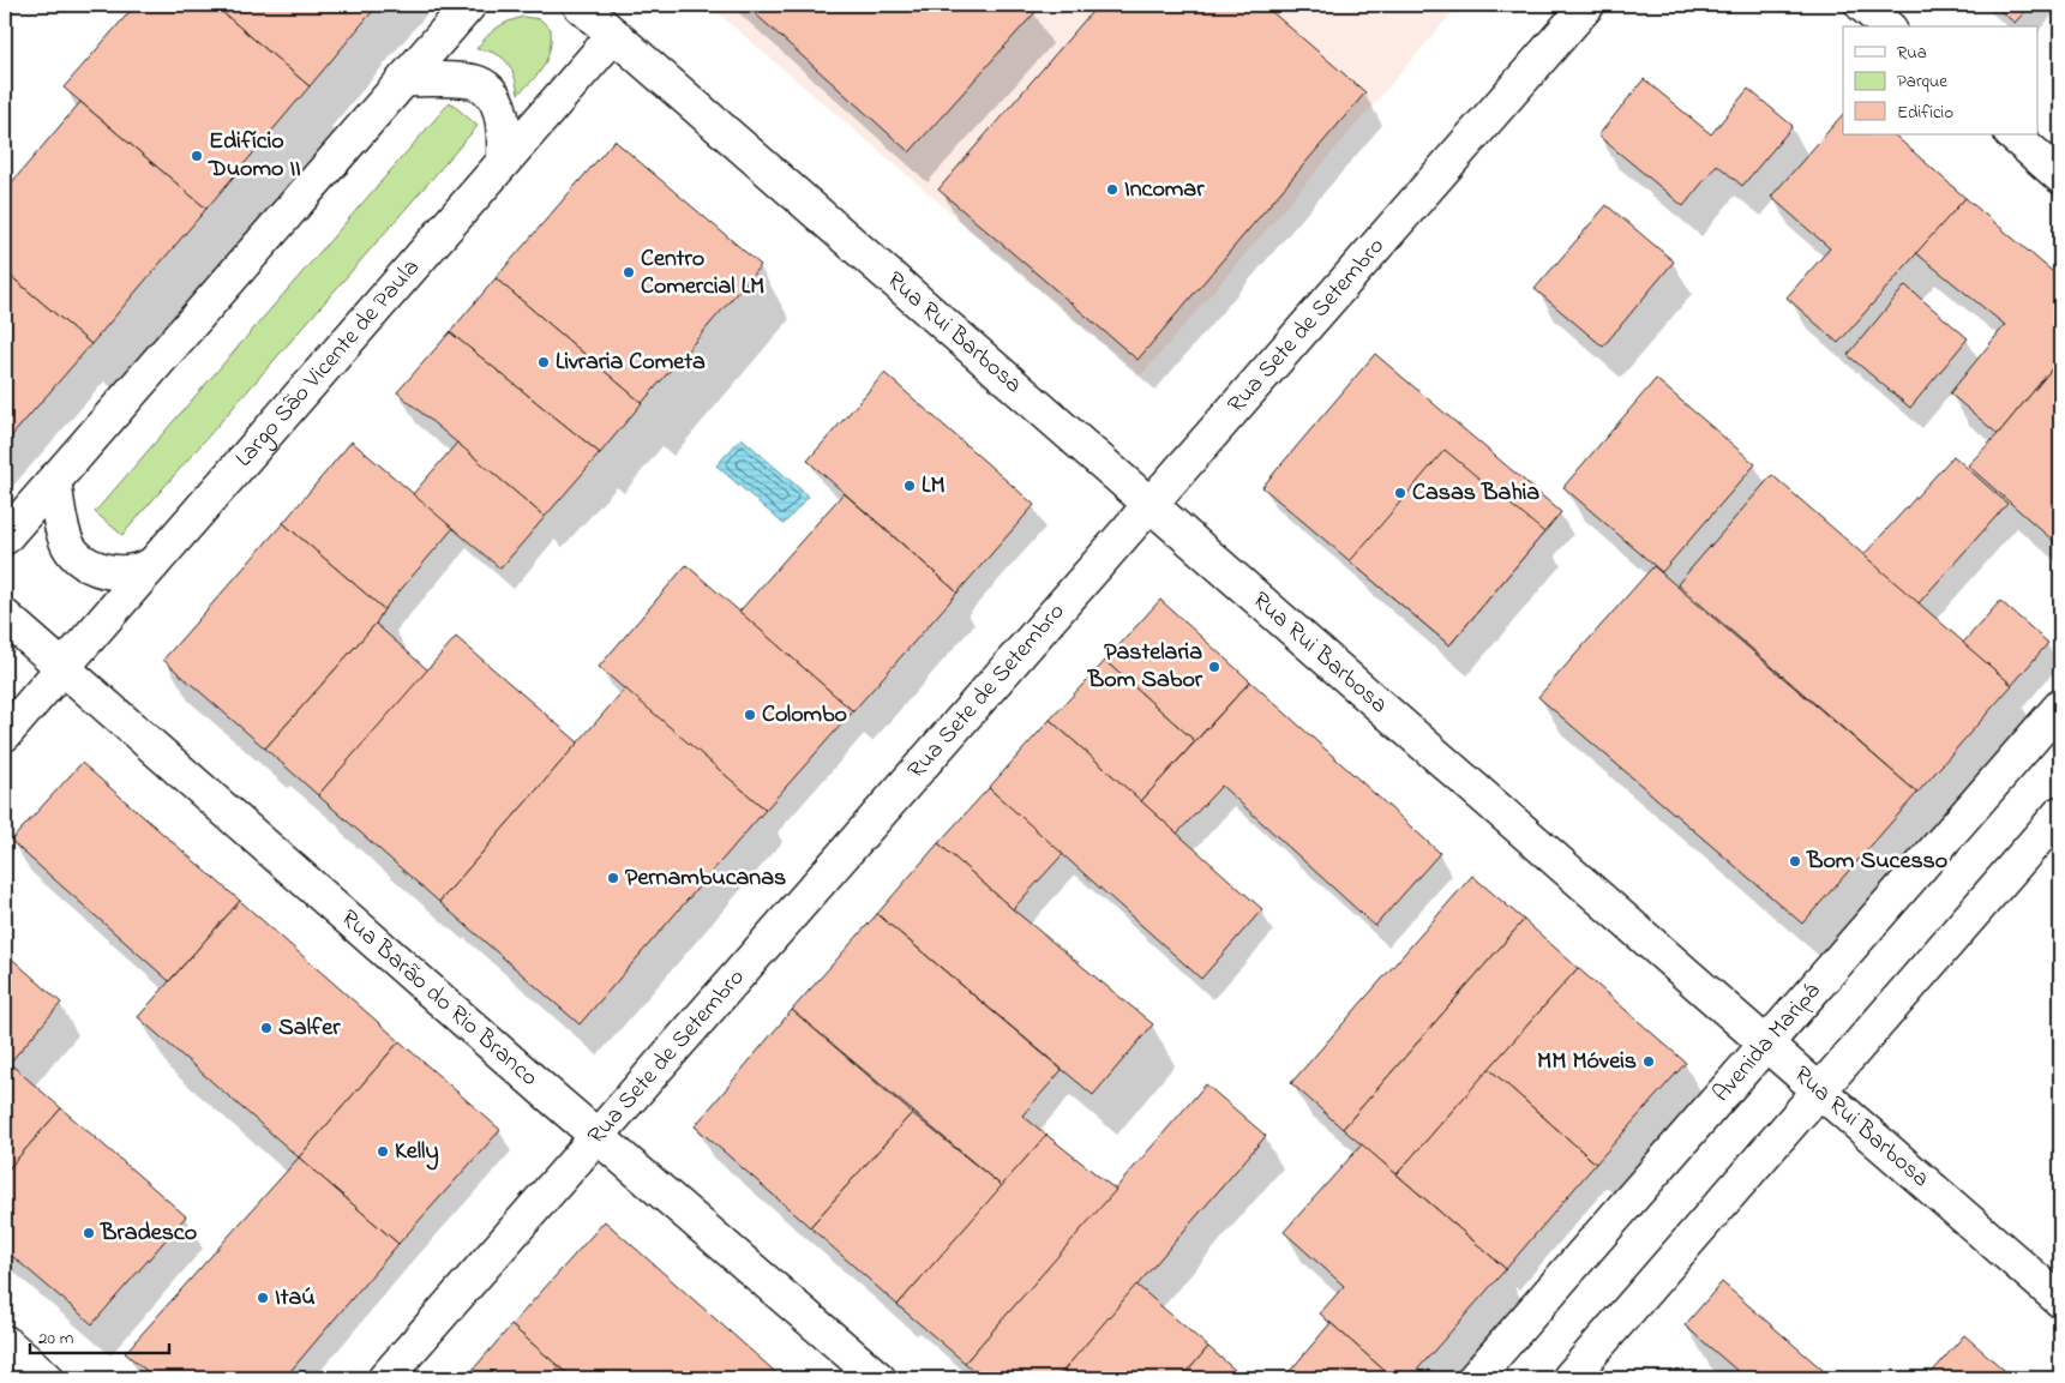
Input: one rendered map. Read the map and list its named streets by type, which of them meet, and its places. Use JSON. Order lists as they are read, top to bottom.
{
  "streets": {
    "street": [
      "Rua Sete de Setembro",
      "Rua Rui Barbosa",
      "Largo São Vicente de Paula",
      "Rua Barão do Rio Branco",
      "Avenida Maripá"
    ]
  },
  "crossings": [
    ["Rua Sete de Setembro", "Rua Rui Barbosa"],
    ["Rua Sete de Setembro", "Rua Barão do Rio Branco"],
    ["Rua Rui Barbosa", "Largo São Vicente de Paula"],
    ["Rua Rui Barbosa", "Avenida Maripá"],
    ["Largo São Vicente de Paula", "Rua Barão do Rio Branco"]
  ],
  "places": [
    "Edifício Duomo II",
    "Incomar",
    "Centro Comercial LM",
    "Livraria Cometa",
    "LM",
    "Casas Bahia",
    "Pastelaria Bom Sabor",
    "Colombo",
    "Bom Sucesso",
    "Pernambucanas",
    "Salfer",
    "MM Móveis",
    "Kelly",
    "Bradesco",
    "Itaú"
  ],
  "legend": ["Rua", "Parque", "Edifício"],
  "scale_bar": "20 m"
}
